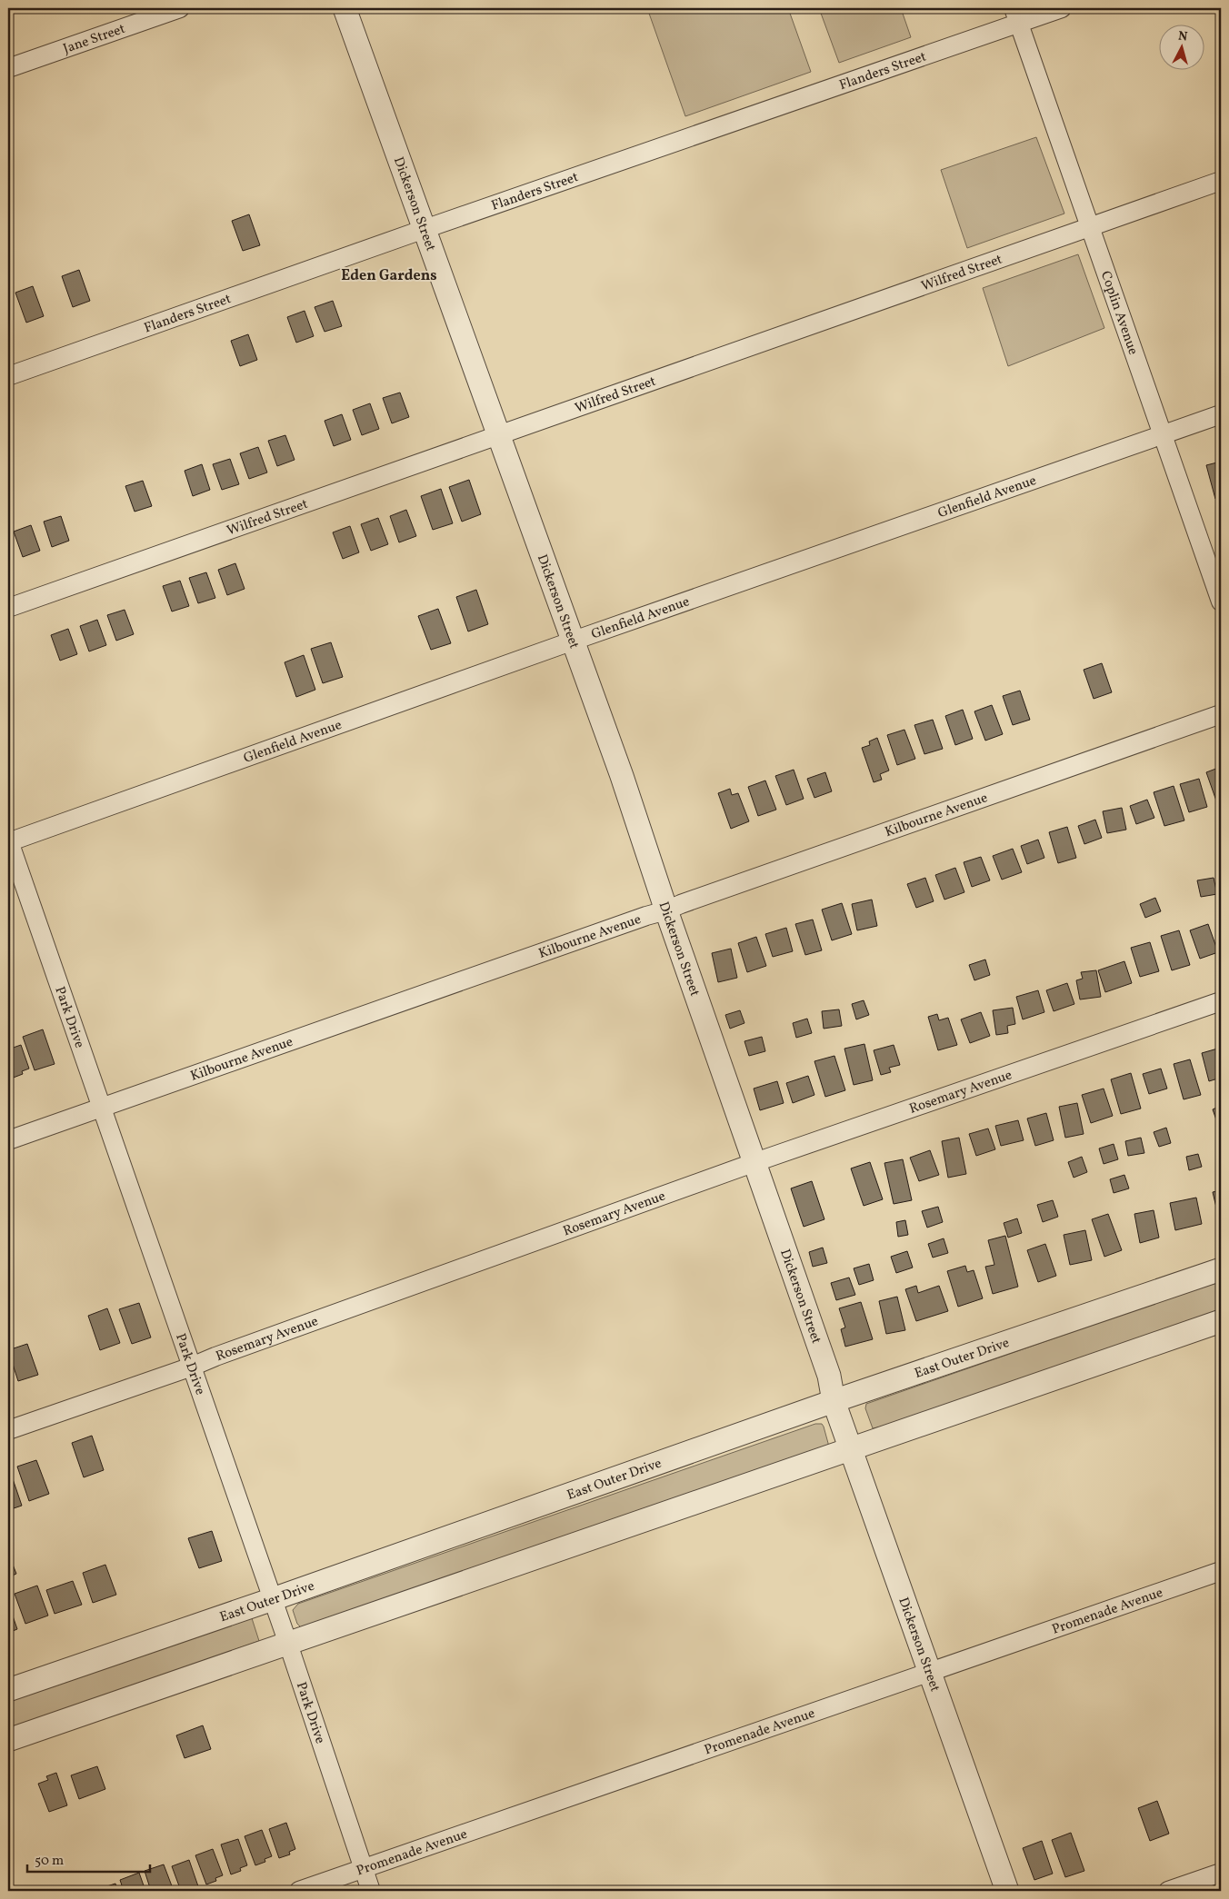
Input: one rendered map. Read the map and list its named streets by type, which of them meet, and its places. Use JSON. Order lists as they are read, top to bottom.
{
  "streets": {
    "street": [
      "Jane Street",
      "Flanders Street",
      "Dickerson Street",
      "Wilfred Street",
      "Coplin Avenue",
      "Glenfield Avenue",
      "Kilbourne Avenue",
      "Park Drive",
      "Rosemary Avenue",
      "East Outer Drive",
      "Promenade Avenue"
    ]
  },
  "crossings": [
    ["Flanders Street", "Dickerson Street"],
    ["Flanders Street", "Coplin Avenue"],
    ["Dickerson Street", "Wilfred Street"],
    ["Dickerson Street", "Glenfield Avenue"],
    ["Dickerson Street", "Kilbourne Avenue"],
    ["Dickerson Street", "Rosemary Avenue"],
    ["Dickerson Street", "East Outer Drive"],
    ["Dickerson Street", "Promenade Avenue"],
    ["Wilfred Street", "Coplin Avenue"],
    ["Coplin Avenue", "Glenfield Avenue"],
    ["Glenfield Avenue", "Park Drive"],
    ["Kilbourne Avenue", "Park Drive"],
    ["Park Drive", "Rosemary Avenue"],
    ["Park Drive", "East Outer Drive"],
    ["Park Drive", "Promenade Avenue"]
  ],
  "districts": ["Eden Gardens"],
  "scale_bar": "50 m",
  "north": "top"
}
